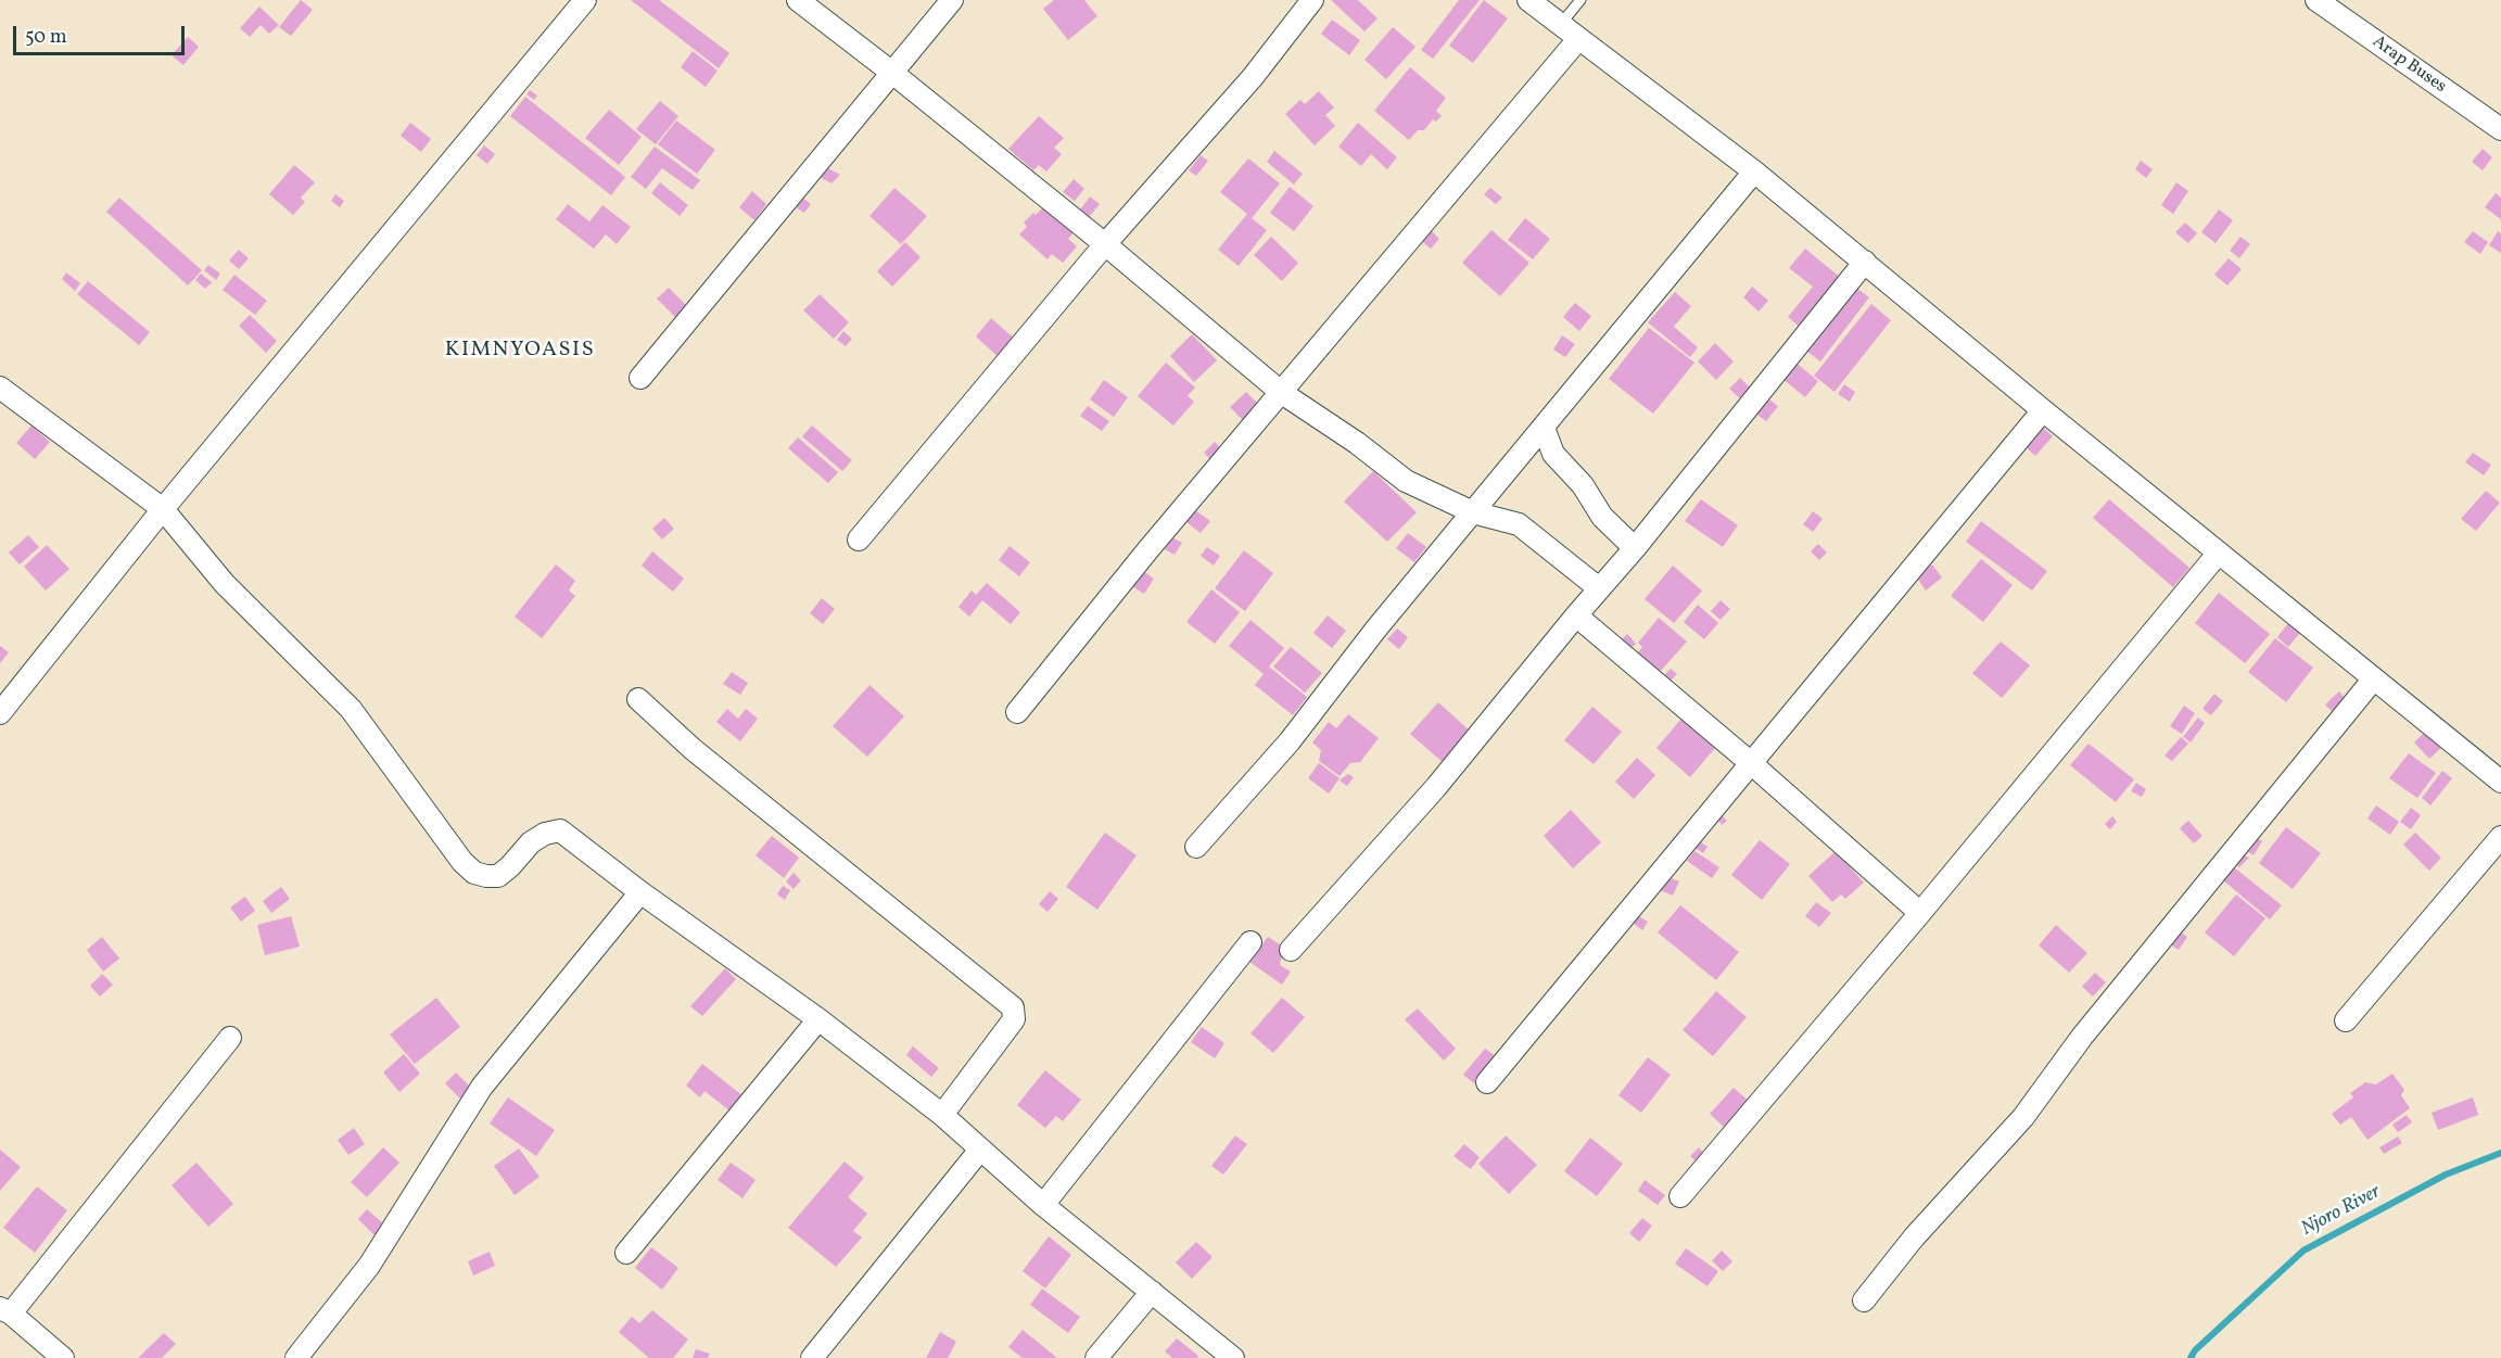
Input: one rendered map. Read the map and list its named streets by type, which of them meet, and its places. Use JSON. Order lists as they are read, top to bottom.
{
  "streets": {
    "street": ["Arap Buses"]
  },
  "districts": ["KIMNYOASIS"],
  "water": ["Njoro River"],
  "scale_bar": "50 m"
}
